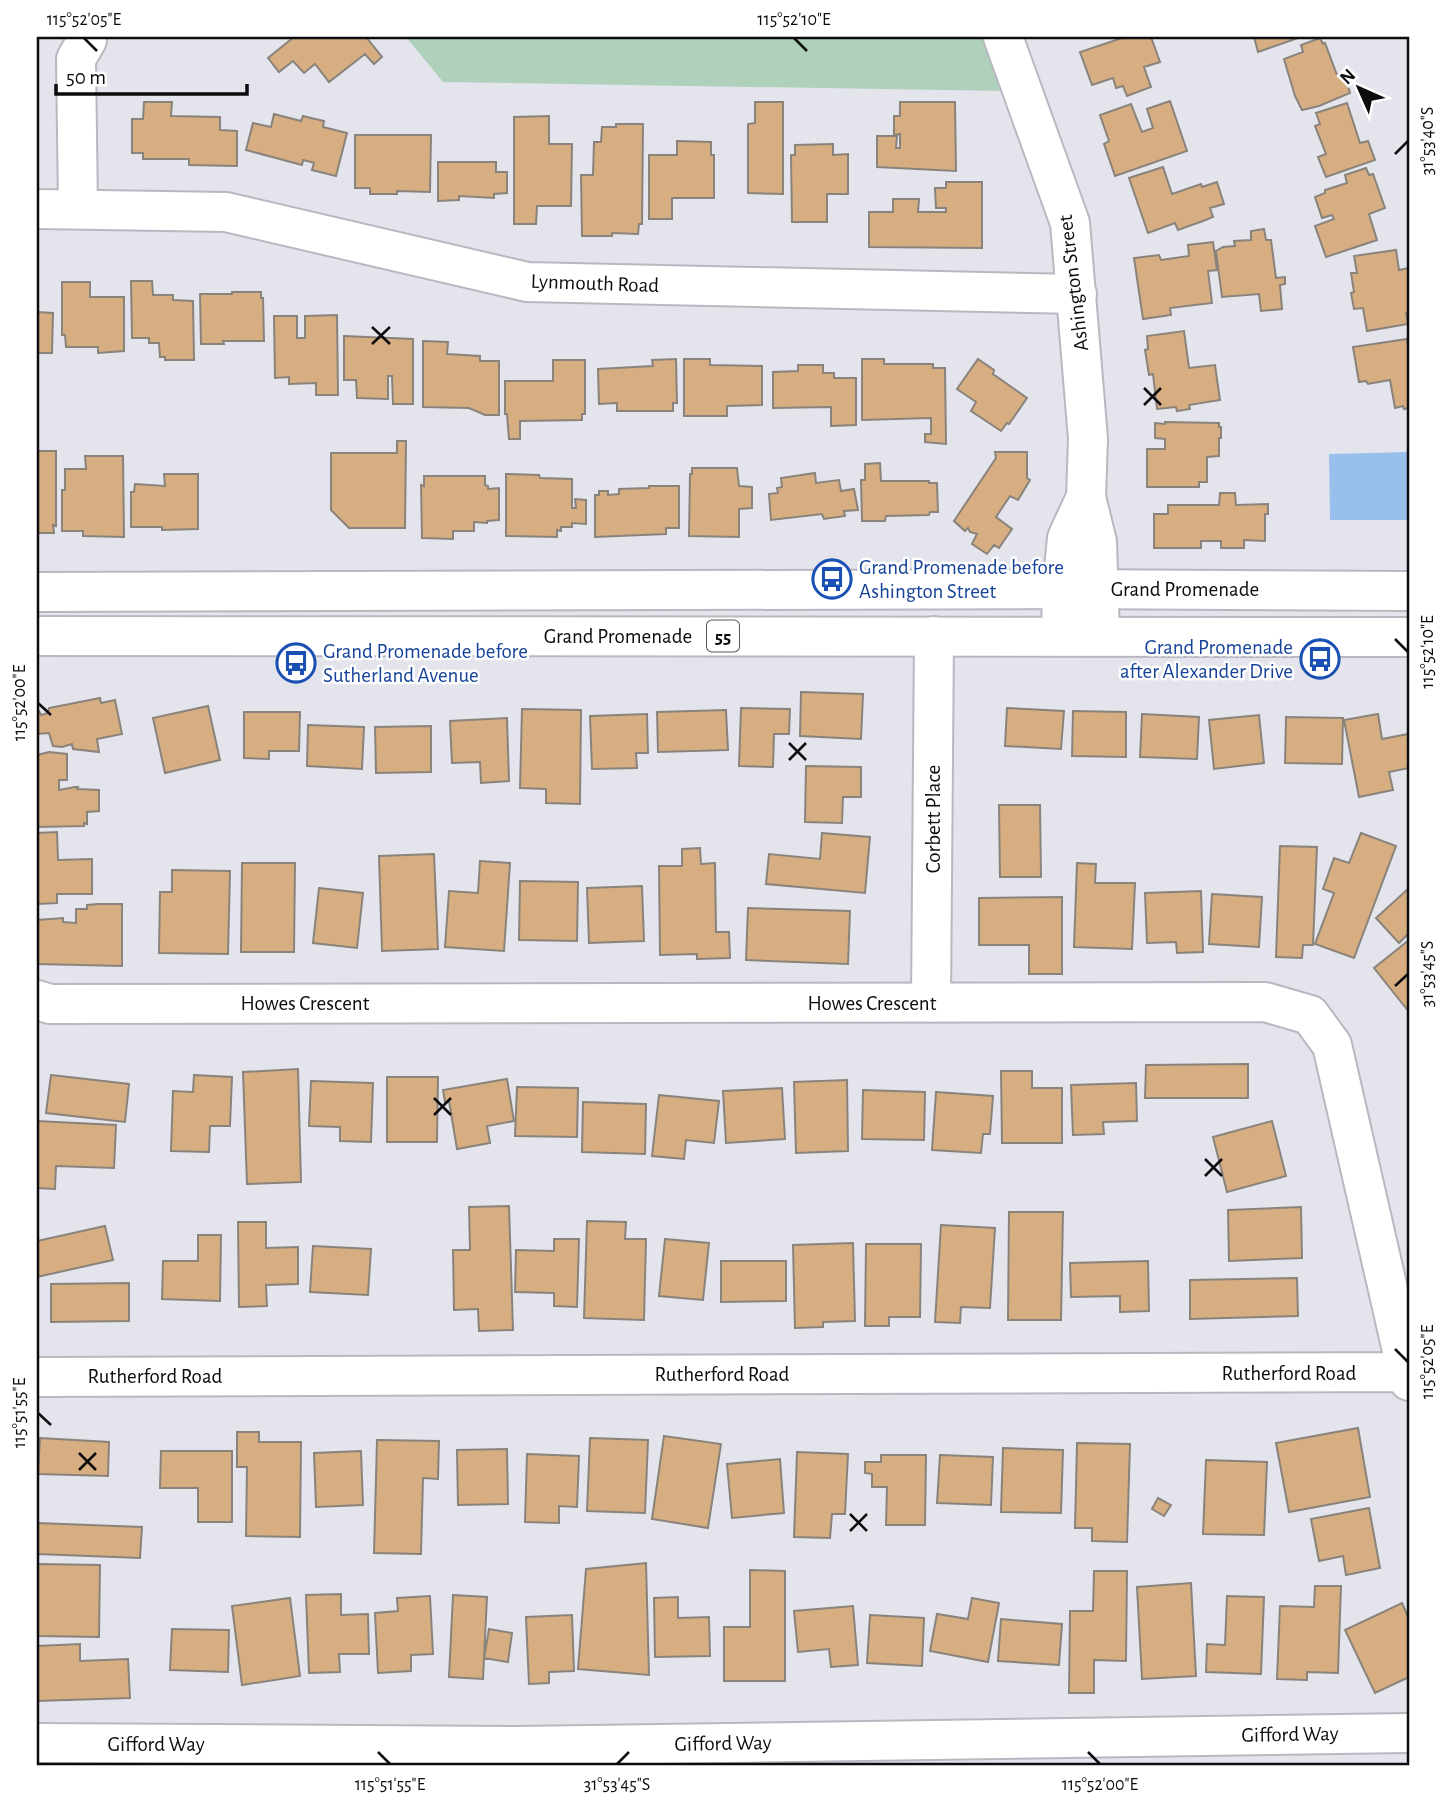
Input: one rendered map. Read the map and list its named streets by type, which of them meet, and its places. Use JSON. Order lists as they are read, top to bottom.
{
  "streets": {
    "street": [
      "Lynmouth Road",
      "Ashington Street",
      "Grand Promenade",
      "55",
      "Corbett Place",
      "Howes Crescent",
      "Rutherford Road",
      "Gifford Way"
    ]
  },
  "crossings": [
    ["Lynmouth Road", "Ashington Street"],
    ["Ashington Street", "Grand Promenade"],
    ["Grand Promenade", "Corbett Place"],
    ["Corbett Place", "Howes Crescent"],
    ["Howes Crescent", "Rutherford Road"]
  ],
  "places": {
    "bus stop": ["Grand Promenade before Ashington Street", "Grand Promenade after Alexander Drive", "Grand Promenade before Sutherland Avenue"]
  },
  "scale_bar": "50 m",
  "north": "top left",
  "coordinates": [
    "115°52'05\"E",
    "115°52'10\"E",
    "31°53'40\"S",
    "115°52'00\"E",
    "31°53'45\"S",
    "115°51'55\"E"
  ]
}
